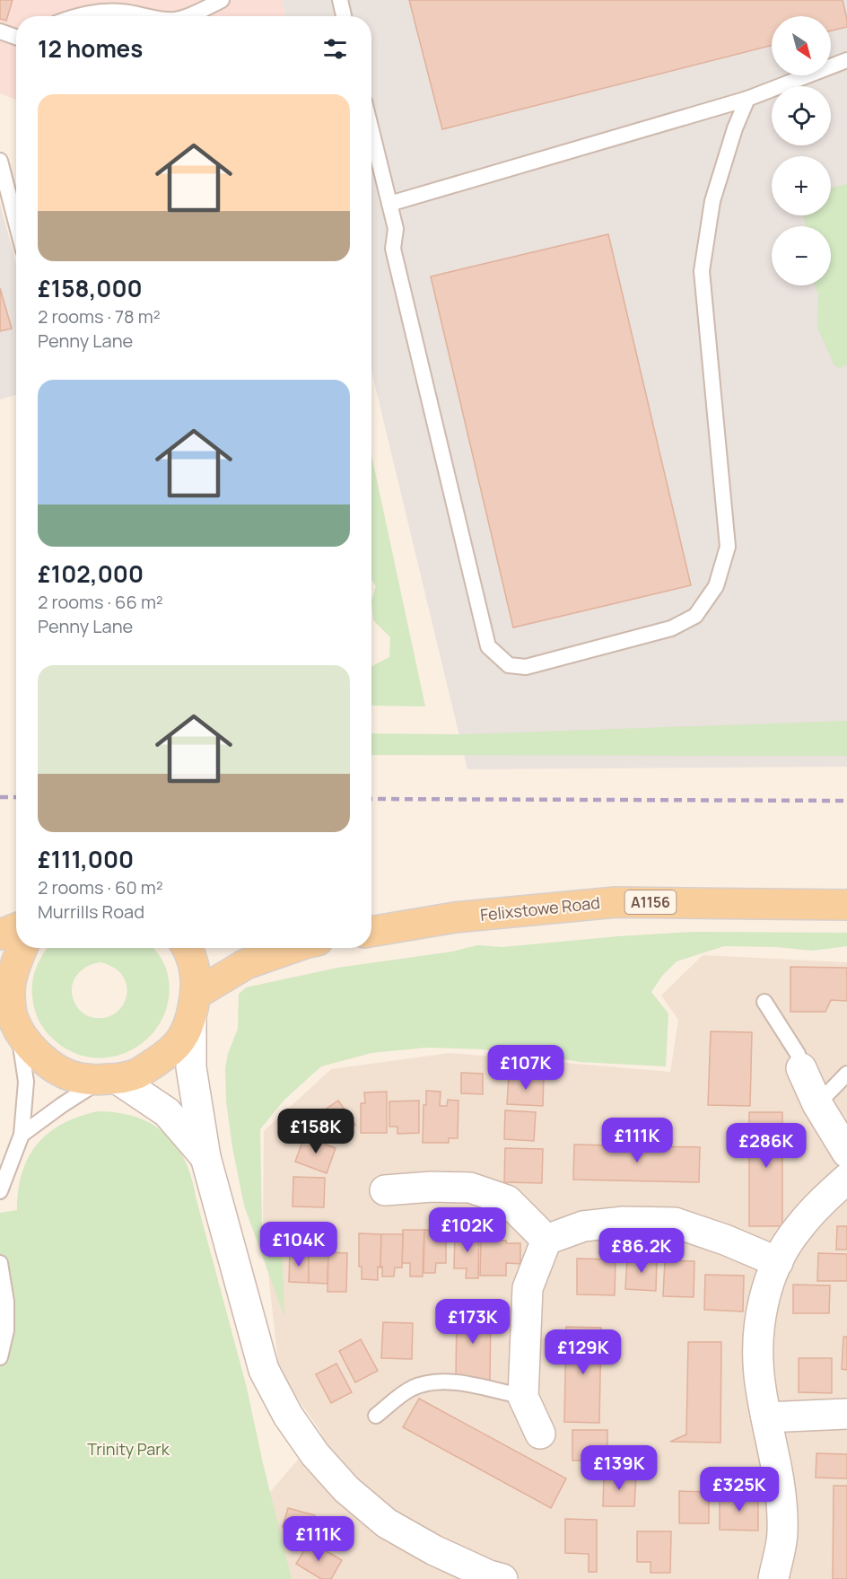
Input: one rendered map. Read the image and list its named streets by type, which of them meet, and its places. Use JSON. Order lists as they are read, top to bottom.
{
  "streets": {
    "main road": ["A1156", "Felixstowe Road"]
  },
  "parks": ["Trinity Park"],
  "north": "bottom right",
  "page": {
    "map_buttons": ["+", "−"],
    "heading": "12 homes",
    "list": [
      {
        "name": "£158,000",
        "note": "2 rooms · 78 m² · Penny Lane"
      },
      {
        "name": "£102,000",
        "note": "2 rooms · 66 m² · Penny Lane"
      },
      {
        "name": "£111,000",
        "note": "2 rooms · 60 m² · Murrills Road"
      }
    ],
    "price": [
      "£107K",
      "£158K",
      "£111K",
      "£286K",
      "£102K",
      "£104K",
      "£86.2K",
      "£173K",
      "£129K",
      "£139K",
      "£325K",
      "£111K"
    ]
  }
}
